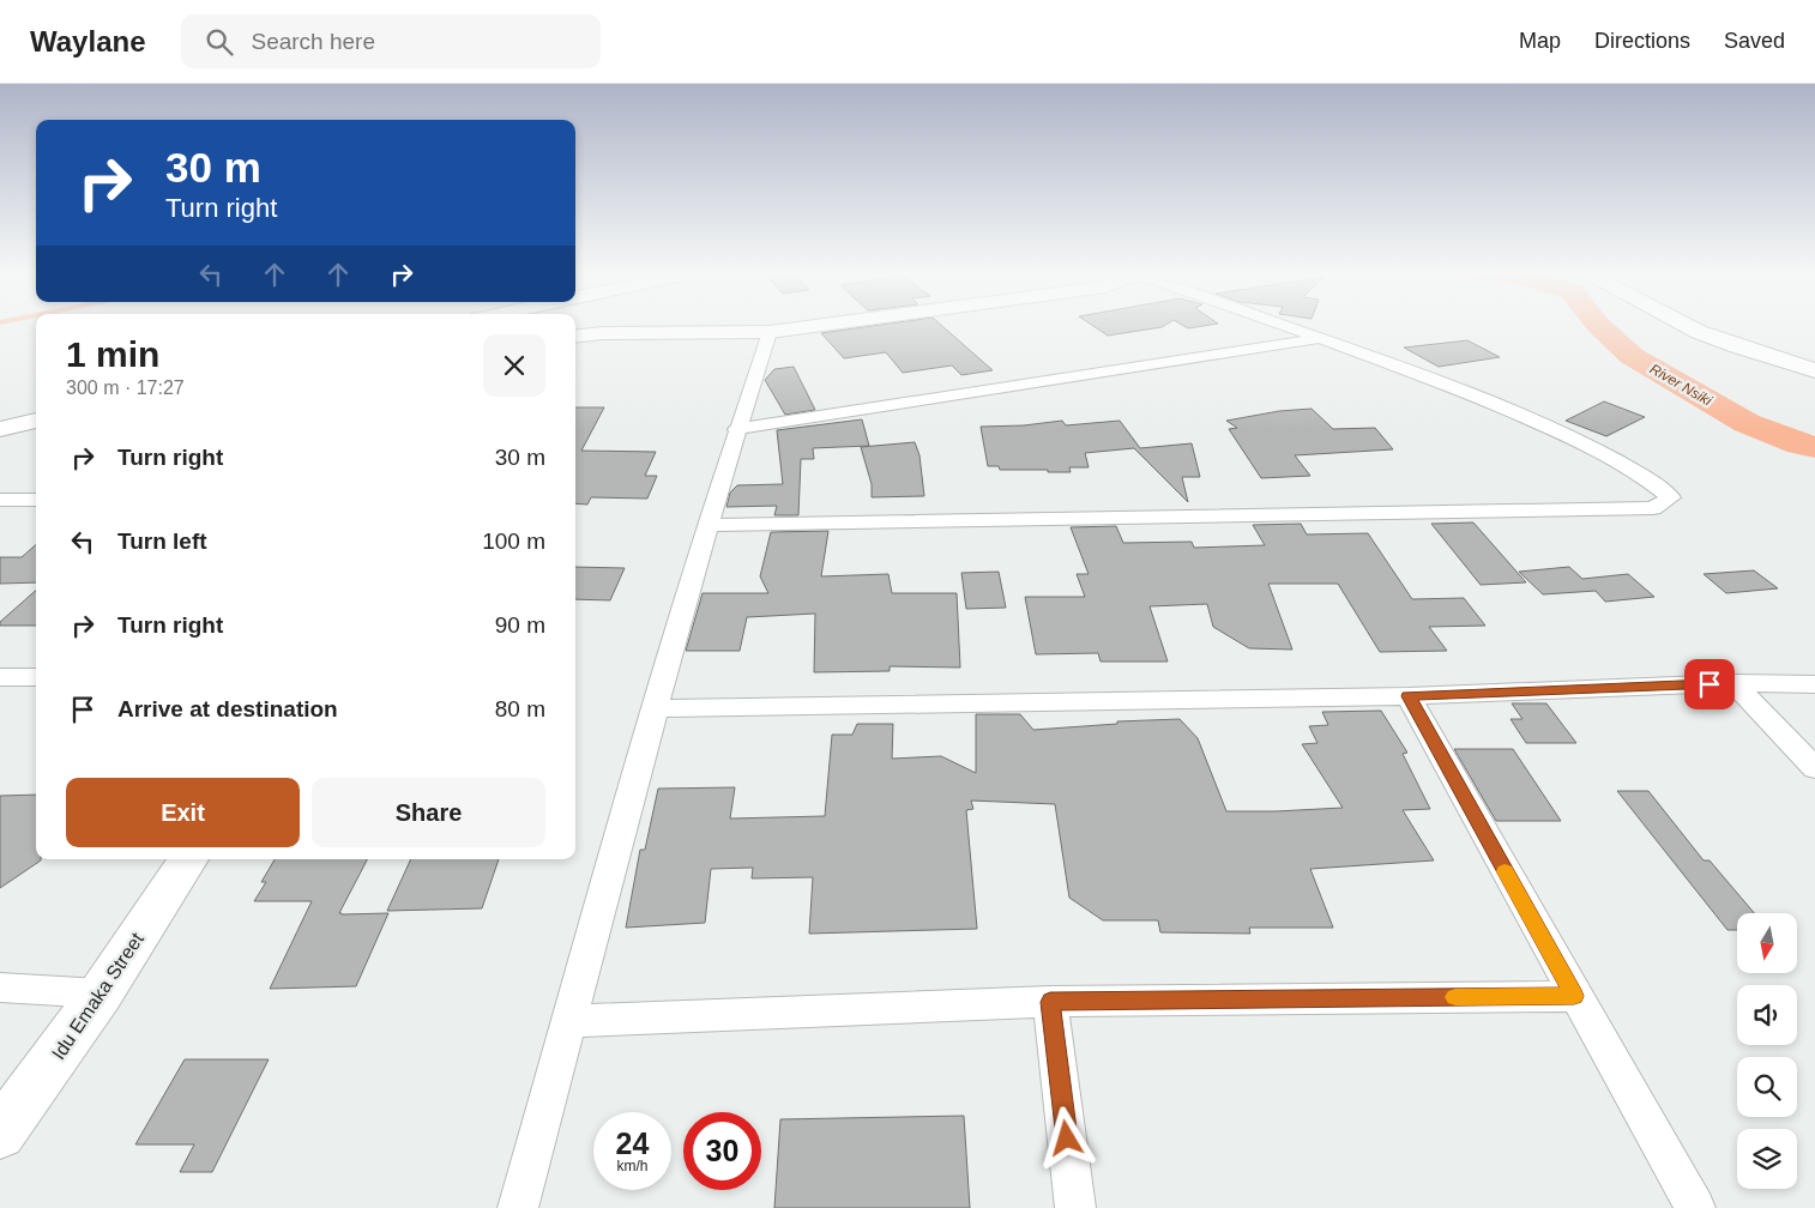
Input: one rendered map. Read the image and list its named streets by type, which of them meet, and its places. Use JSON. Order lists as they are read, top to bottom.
{
  "streets": {
    "street": ["Idu Emaka Street"]
  },
  "water": ["River Nsiki"],
  "north": "bottom",
  "page": {
    "header": "Waylane",
    "search": "Search here",
    "nav": ["Map", "Directions", "Saved"],
    "turn": ["30 m", "Turn right"],
    "heading": ["1 min", "300 m · 17:27"],
    "list": [
      {
        "name": "Turn right",
        "value": "30 m"
      },
      {
        "name": "Turn left",
        "value": "100 m"
      },
      {
        "name": "Turn right",
        "value": "90 m"
      },
      {
        "name": "Arrive at destination",
        "value": "80 m"
      }
    ],
    "buttons": ["Exit", "Share"],
    "speed": "24 km/h",
    "limit": "30"
  }
}
